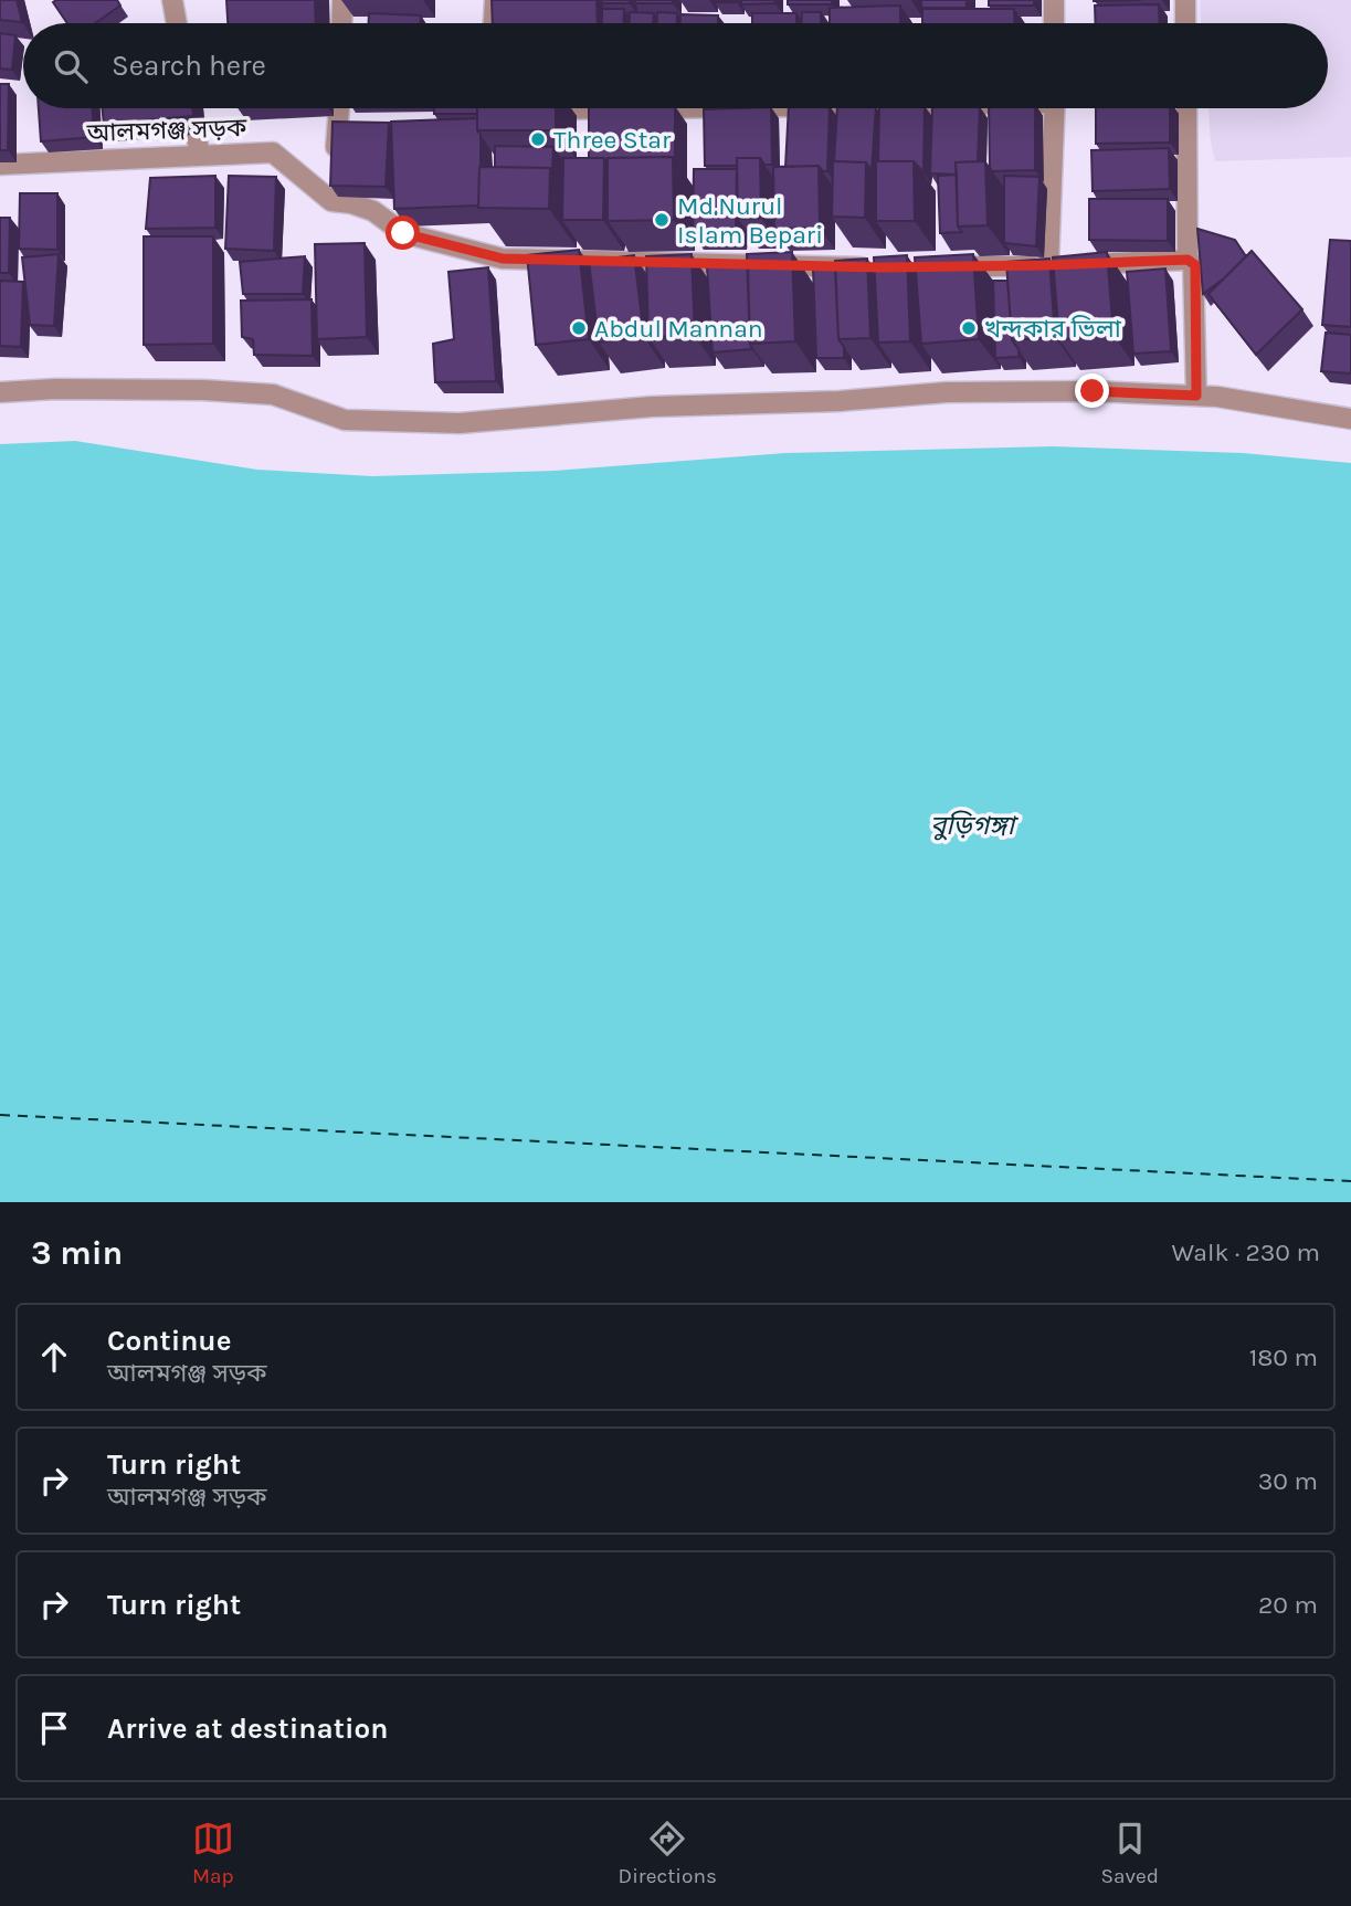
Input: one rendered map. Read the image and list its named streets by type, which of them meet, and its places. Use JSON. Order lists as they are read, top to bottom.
{
  "streets": {
    "street": ["আলমগঞ্জ সড়ক"]
  },
  "water": ["বুড়িগঙ্গা"],
  "places": [
    "Three Star",
    "Md.Nurul Islam Bepari",
    "Abdul Mannan",
    "খন্দকার ভিলা"
  ],
  "page": {
    "search": "Search here",
    "heading": ["3 min", "Walk · 230 m"],
    "list": [
      ["Continue", "আলমগঞ্জ সড়ক", "180 m"],
      ["Turn right", "আলমগঞ্জ সড়ক", "30 m"],
      ["Turn right", "20 m"],
      "Arrive at destination"
    ],
    "nav": ["Map", "Directions", "Saved"]
  }
}
